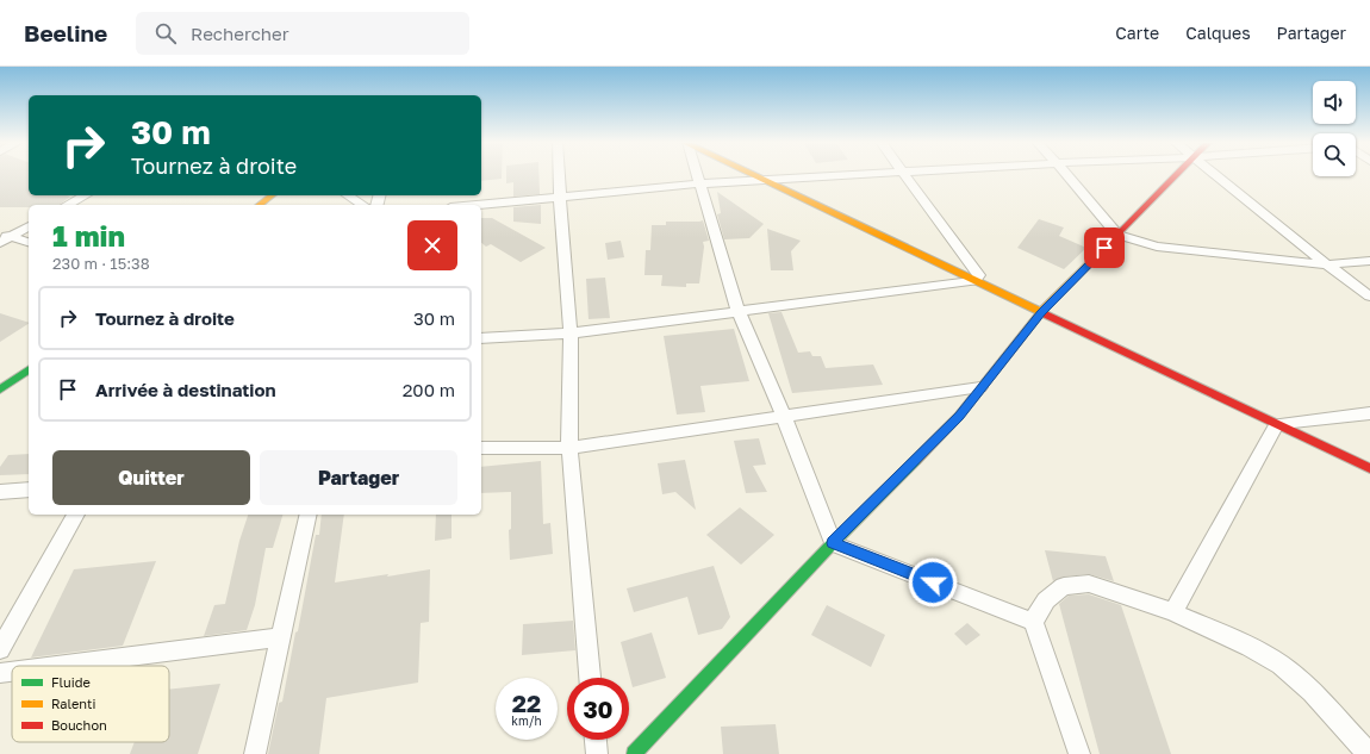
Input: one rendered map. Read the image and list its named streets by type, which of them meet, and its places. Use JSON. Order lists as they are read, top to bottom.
{
  "legend": ["Fluide", "Ralenti", "Bouchon"],
  "page": {
    "header": "Beeline",
    "search": "Rechercher",
    "nav": ["Carte", "Calques", "Partager"],
    "turn": ["30 m", "Tournez à droite"],
    "heading": ["1 min", "230 m · 15:38"],
    "list": [
      {
        "name": "Tournez à droite",
        "value": "30 m"
      },
      {
        "name": "Arrivée à destination",
        "value": "200 m"
      }
    ],
    "buttons": ["Quitter", "Partager"],
    "speed": "22 km/h",
    "limit": "30"
  }
}
